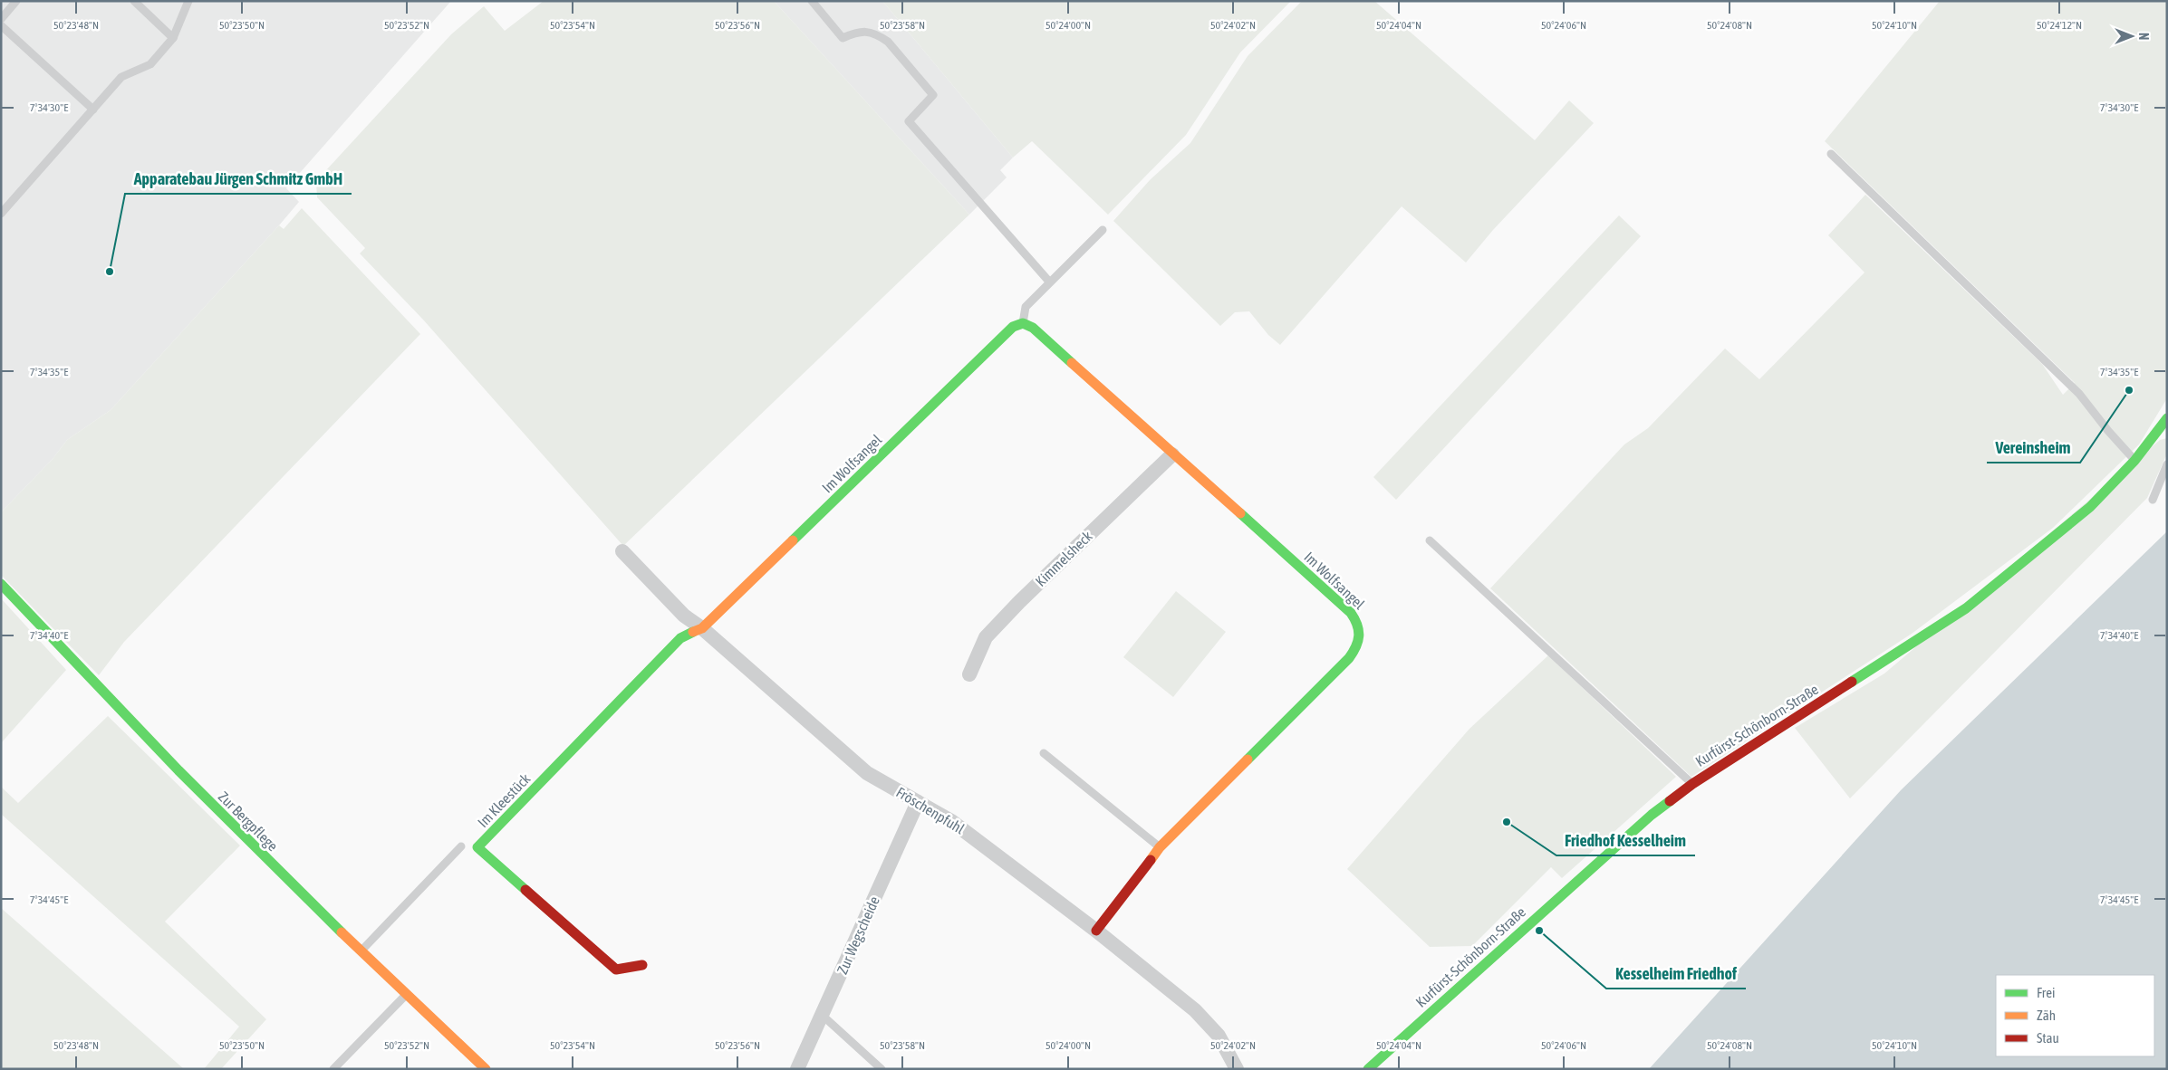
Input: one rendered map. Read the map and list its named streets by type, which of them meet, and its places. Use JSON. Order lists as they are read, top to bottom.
{
  "streets": {
    "street": [
      "Im Wolfsangel",
      "Kimmelsheck",
      "Kurfürst-Schönborn-Straße",
      "Im Kleestück",
      "Fröschenpfuhl",
      "Zur Bergpflege",
      "Zur Wegscheide"
    ]
  },
  "crossings": [
    ["Im Wolfsangel", "Kimmelsheck"],
    ["Im Wolfsangel", "Im Kleestück"],
    ["Im Wolfsangel", "Fröschenpfuhl"],
    ["Im Kleestück", "Fröschenpfuhl"],
    ["Fröschenpfuhl", "Zur Wegscheide"]
  ],
  "places": [
    "Apparatebau Jürgen Schmitz GmbH",
    "Vereinsheim",
    "Friedhof Kesselheim",
    "Kesselheim Friedhof"
  ],
  "legend": ["Frei", "Zäh", "Stau"],
  "north": "right",
  "coordinates": [
    "50°23'48\"N",
    "50°23'50\"N",
    "50°23'52\"N",
    "50°23'54\"N",
    "50°23'56\"N",
    "50°23'58\"N",
    "50°24'00\"N",
    "50°24'02\"N",
    "50°24'04\"N",
    "50°24'06\"N",
    "50°24'08\"N",
    "50°24'10\"N",
    "50°24'12\"N",
    "7°34'30\"E",
    "7°34'35\"E",
    "7°34'40\"E",
    "7°34'45\"E"
  ]
}
